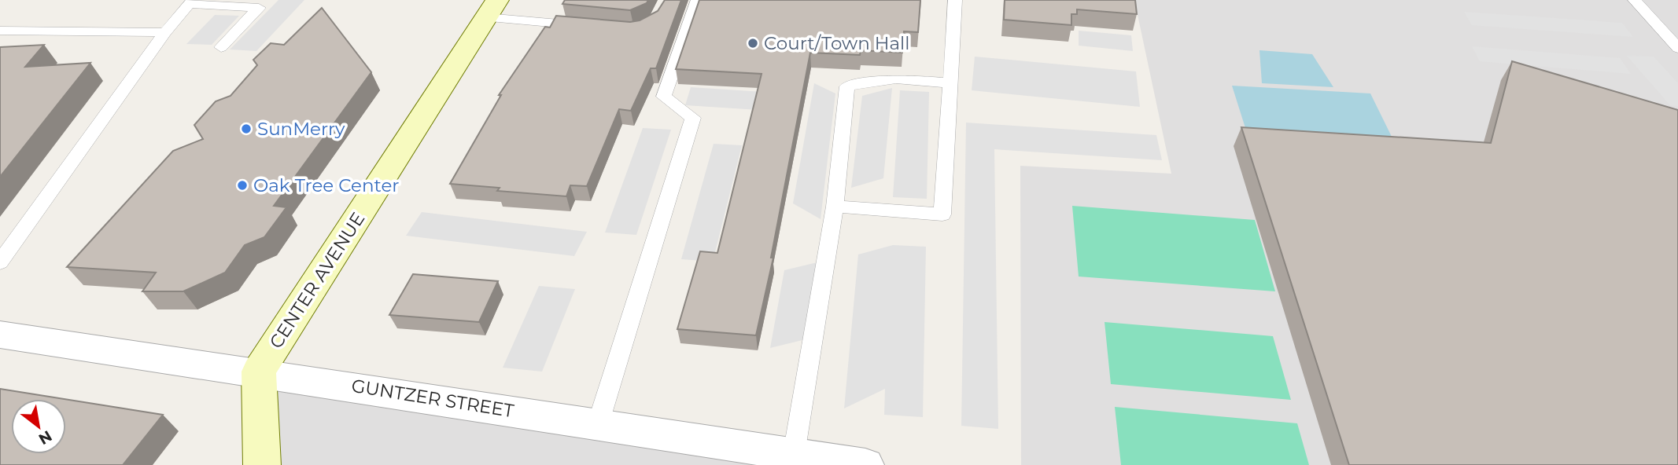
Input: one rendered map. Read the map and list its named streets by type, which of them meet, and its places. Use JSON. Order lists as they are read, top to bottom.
{
  "streets": {
    "main road": ["CENTER AVENUE"],
    "street": ["GUNTZER STREET"]
  },
  "crossings": [
    ["CENTER AVENUE", "GUNTZER STREET"]
  ],
  "places": ["Court/Town Hall", "SunMerry", "Oak Tree Center"],
  "north": "bottom right"
}
